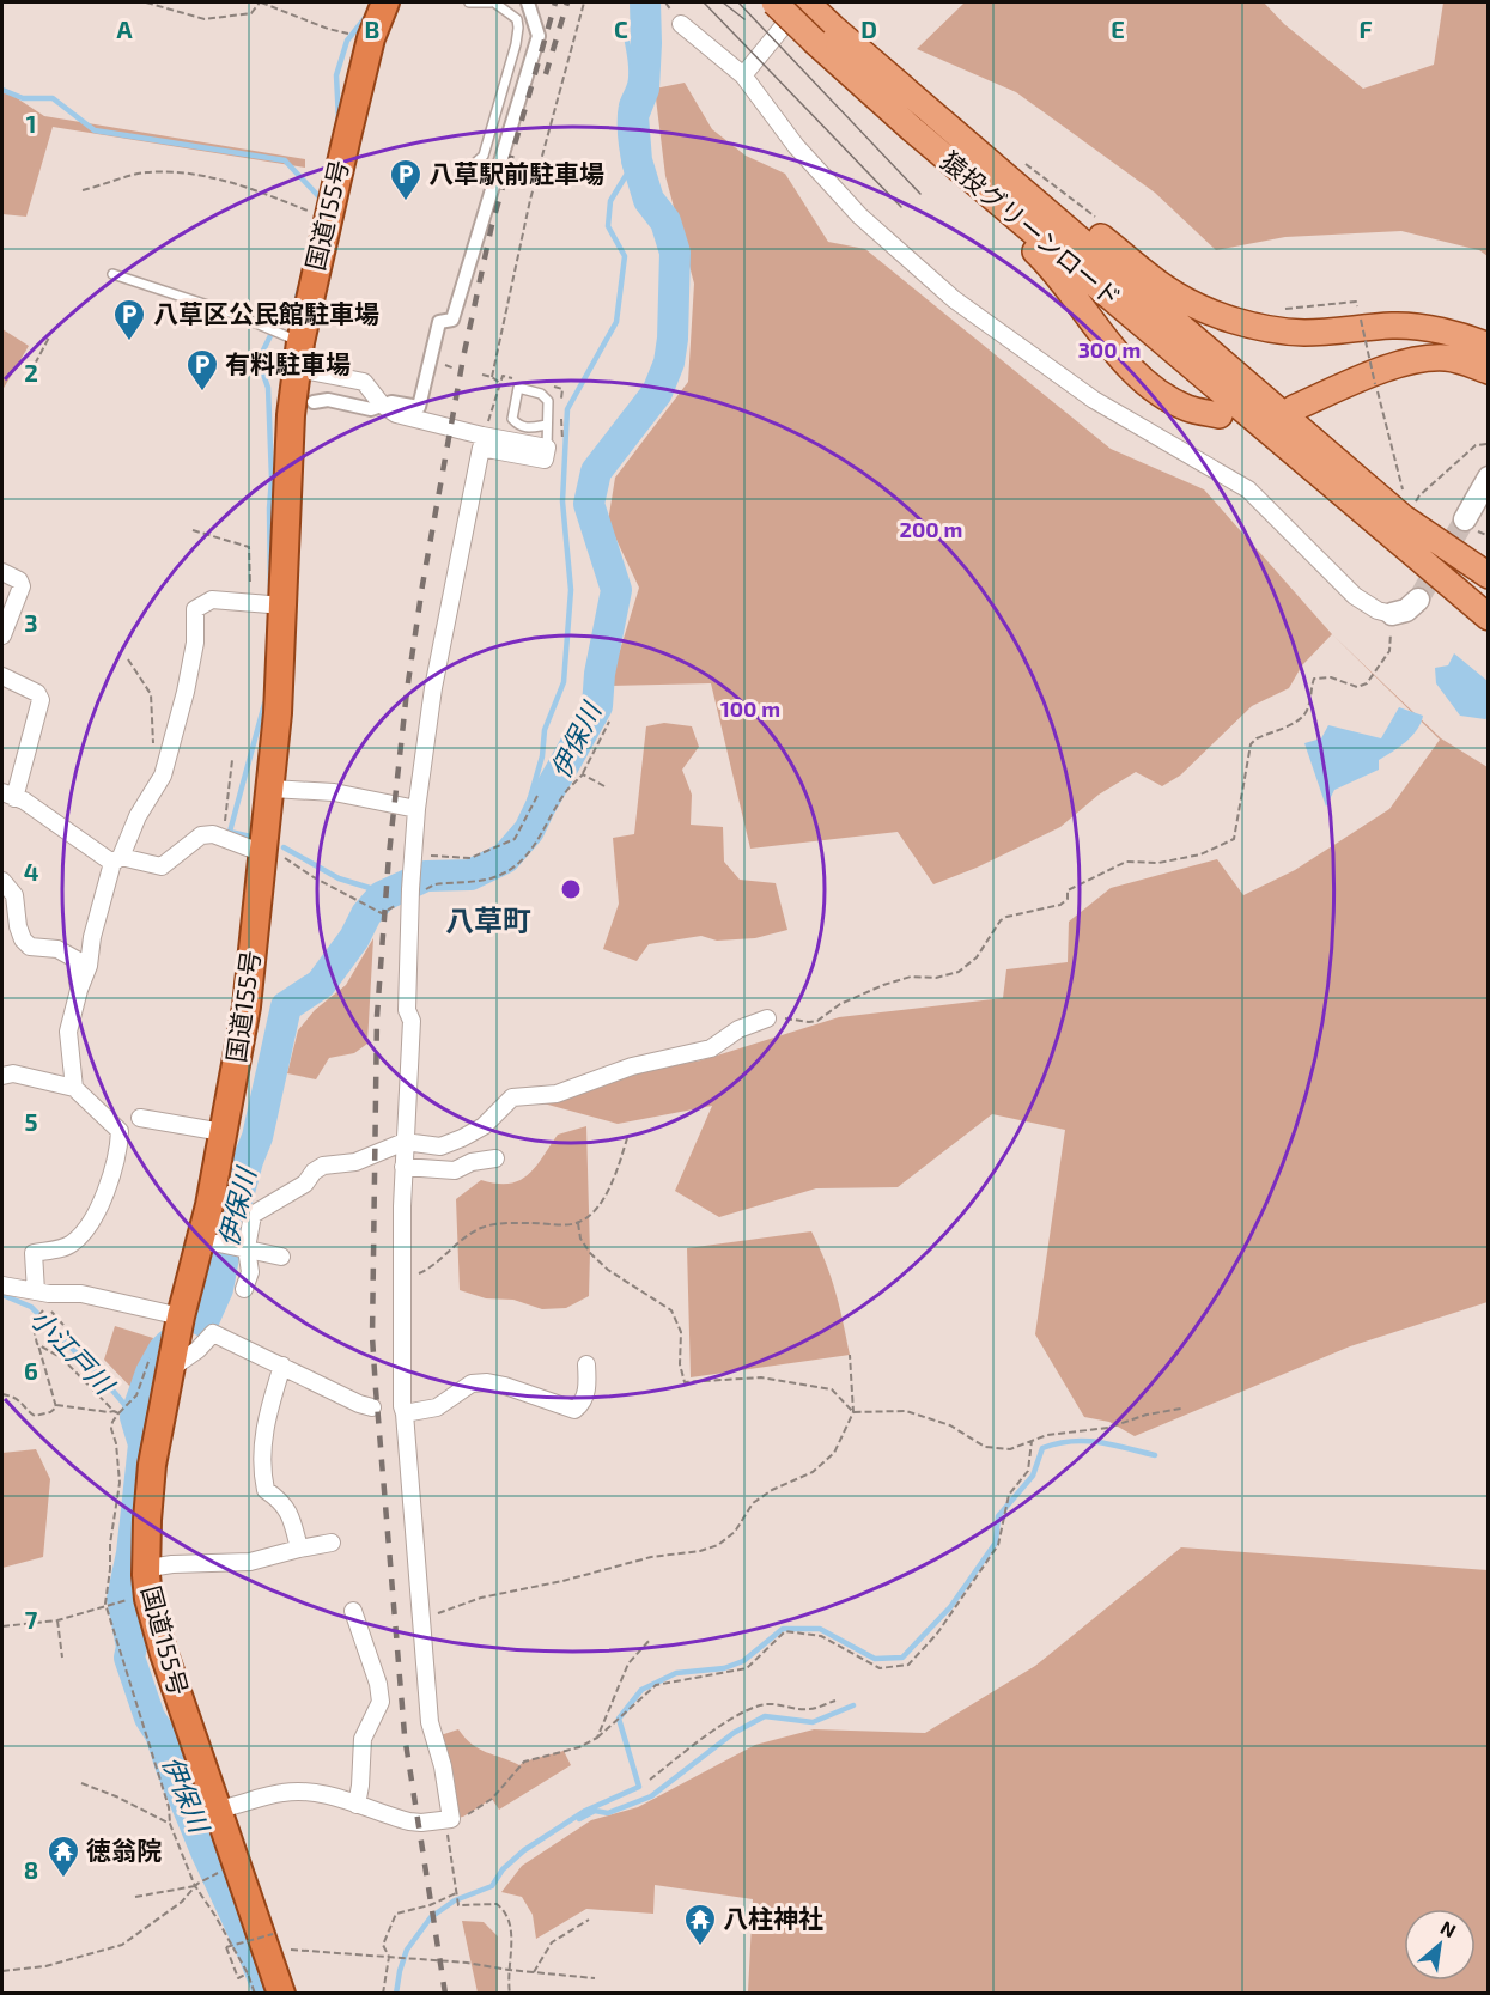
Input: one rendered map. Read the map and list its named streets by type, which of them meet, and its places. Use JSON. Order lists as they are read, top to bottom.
{
  "streets": {
    "highway": ["国道155号"],
    "main road": ["猿投グリーンロード"]
  },
  "districts": ["八草町"],
  "water": ["伊保川", "小江戸川"],
  "places": {
    "parking": ["八草駅前駐車場", "八草区公民館駐車場", "有料駐車場"],
    "temple": ["徳翁院", "八柱神社"]
  },
  "north": "top right",
  "grid": {
    "columns": [
      "A",
      "B",
      "C",
      "D",
      "E",
      "F"
    ],
    "rows": [
      "1",
      "2",
      "3",
      "4",
      "5",
      "6",
      "7",
      "8"
    ]
  },
  "rings": ["300 m", "200 m", "100 m"]
}
